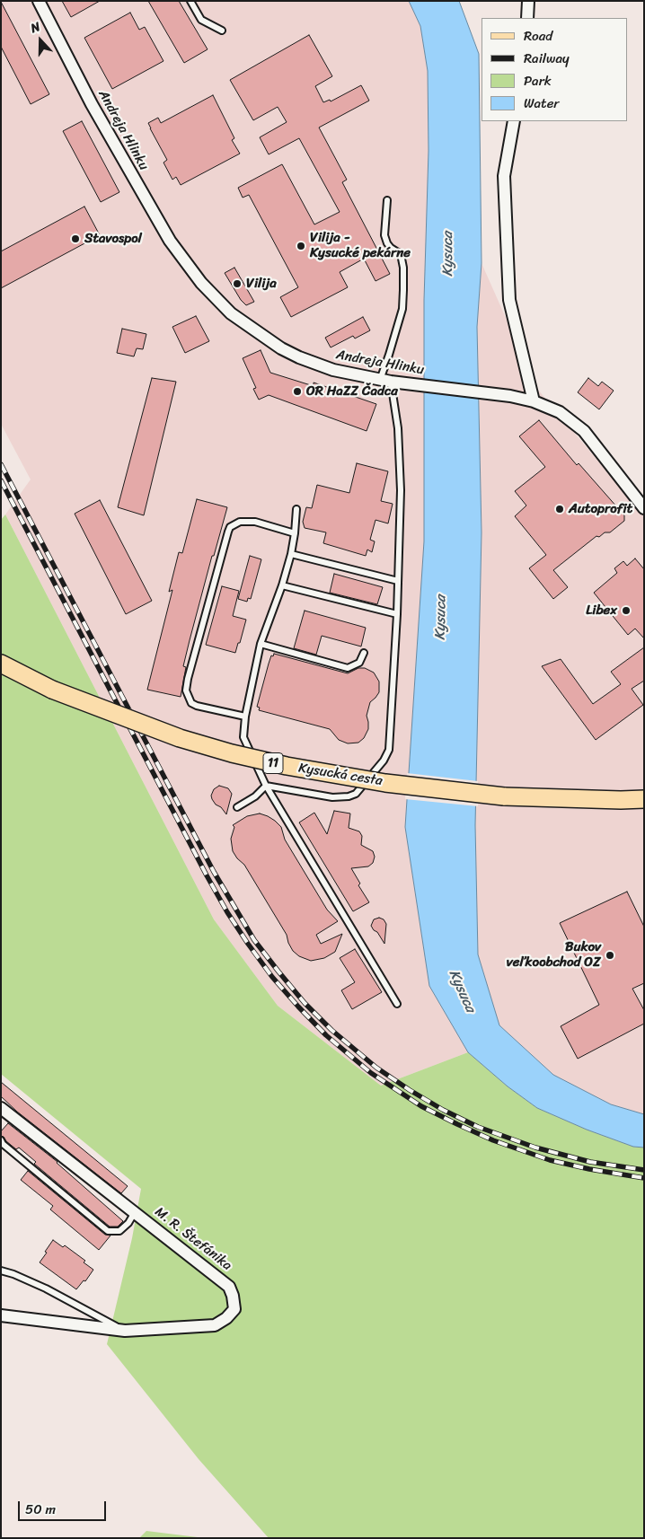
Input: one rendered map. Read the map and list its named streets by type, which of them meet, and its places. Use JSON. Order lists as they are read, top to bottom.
{
  "streets": {
    "main road": ["11", "Kysucká cesta"],
    "street": ["Andreja Hlinku", "M. R. Štefánika"]
  },
  "water": ["Kysuca"],
  "places": [
    "Stavospol",
    "Vilija - Kysucké pekárne",
    "Vilija",
    "OR HaZZ Čadca",
    "Autoprofit",
    "Libex",
    "Bukov veľkoobchod OZ"
  ],
  "legend": [
    "Road",
    "Railway",
    "Park",
    "Water"
  ],
  "scale_bar": "50 m",
  "north": "top"
}
